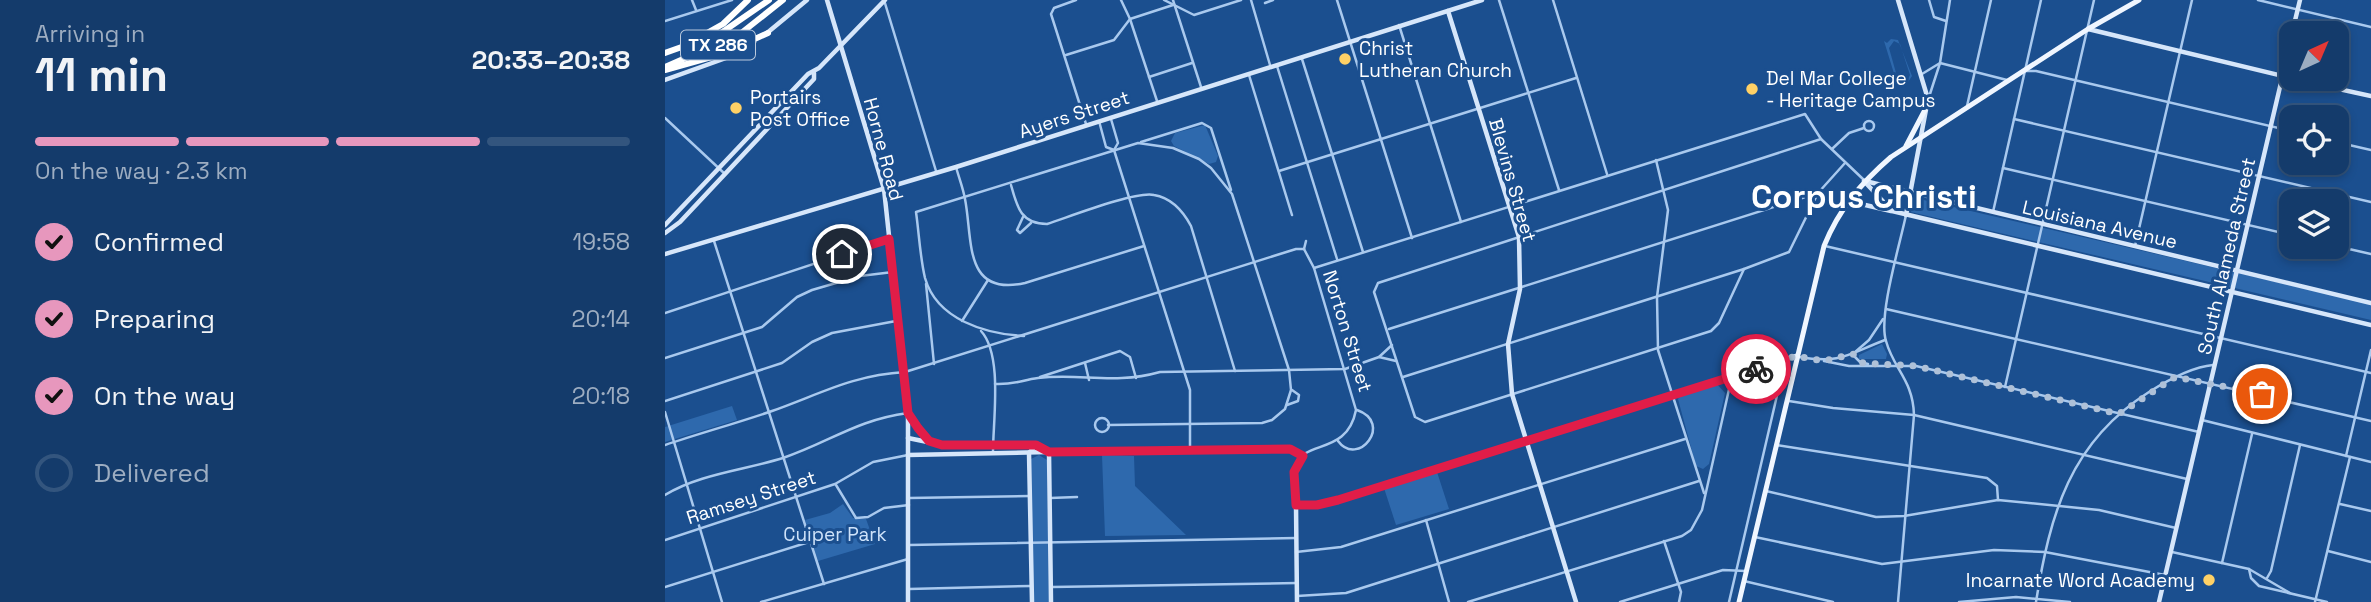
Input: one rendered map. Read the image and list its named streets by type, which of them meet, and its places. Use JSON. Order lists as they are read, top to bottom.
{
  "streets": {
    "highway": ["TX 286"],
    "main road": [
      "Ayers Street",
      "Horne Road",
      "Blevins Street",
      "Louisiana Avenue",
      "South Alameda Street",
      "Ramsey Street"
    ],
    "street": ["Norton Street"]
  },
  "crossings": [
    ["Ayers Street", "Horne Road"],
    ["Ayers Street", "Blevins Street"],
    ["Ayers Street", "Norton Street"],
    ["Horne Road", "Ramsey Street"],
    ["Louisiana Avenue", "South Alameda Street"]
  ],
  "districts": ["Corpus Christi"],
  "parks": ["Cuiper Park"],
  "places": [
    "Christ Lutheran Church",
    "Del Mar College - Heritage Campus",
    "Portairs Post Office",
    "Incarnate Word Academy"
  ],
  "north": "top right",
  "page": {
    "heading": ["11 min", "Arriving in", "20:33–20:38"],
    "bar": "On the way · 2.3 km",
    "list": [
      ["Confirmed", "19:58"],
      ["Preparing", "20:14"],
      ["On the way", "20:18"],
      "Delivered"
    ]
  }
}
